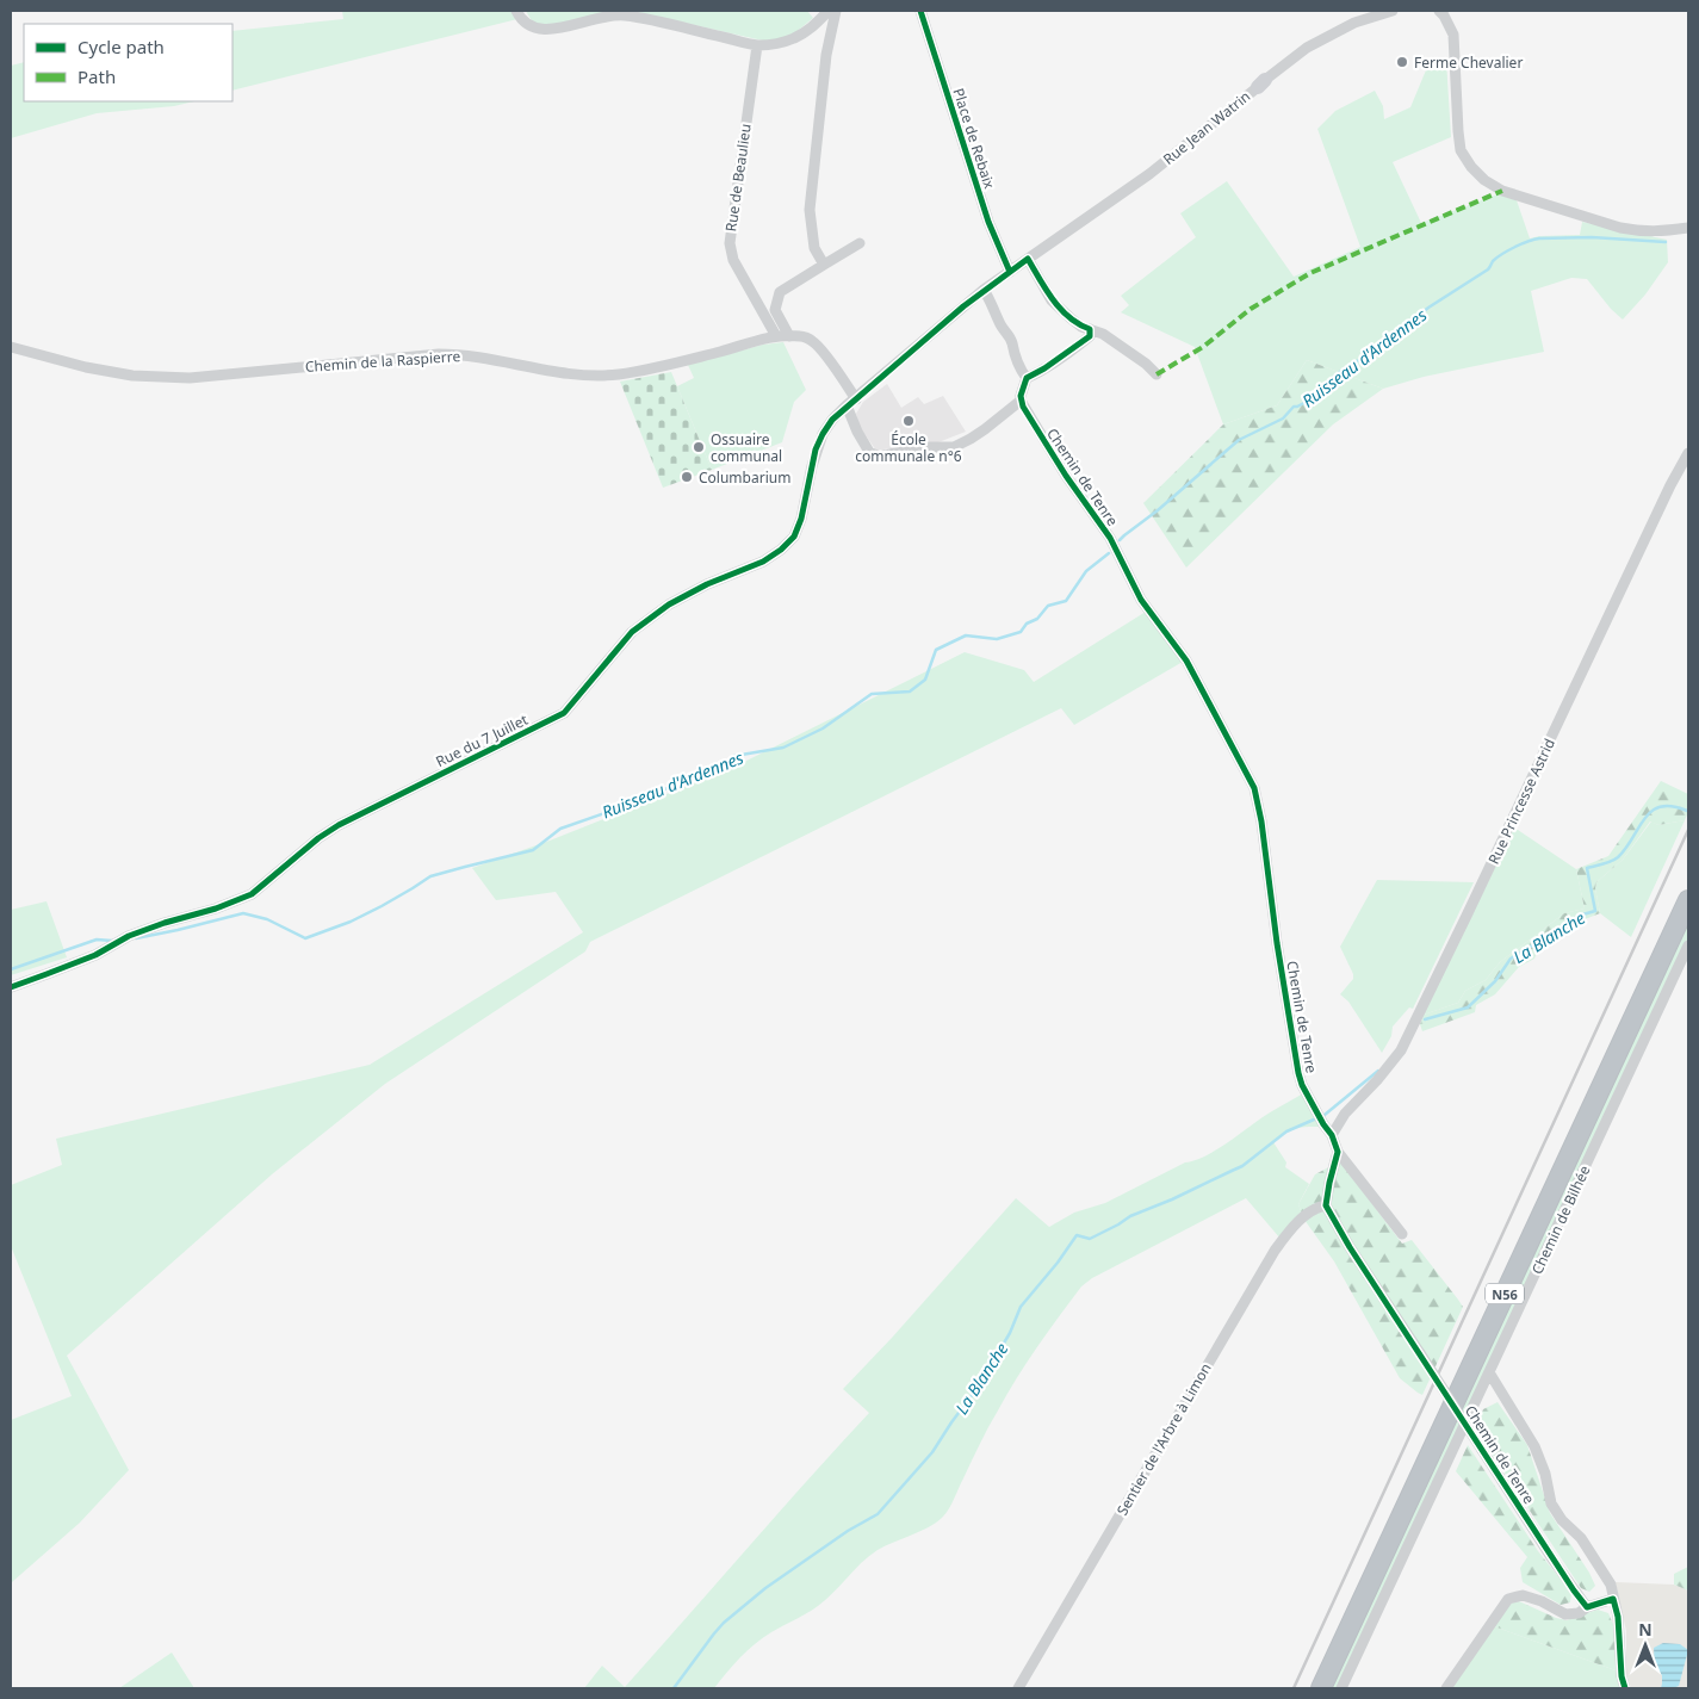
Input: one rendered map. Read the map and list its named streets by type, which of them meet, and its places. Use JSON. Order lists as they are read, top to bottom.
{
  "streets": {
    "highway": ["N56"],
    "street": [
      "Rue Jean Watrin",
      "Place de Rebaix",
      "Rue de Beaulieu",
      "Chemin de la Raspierre",
      "Chemin de Tenre",
      "Rue du 7 Juillet",
      "Rue Princesse Astrid",
      "Chemin de Bilhée",
      "Sentier de l'Arbre à Limon"
    ]
  },
  "crossings": [
    ["Rue de Beaulieu", "Chemin de la Raspierre"],
    ["Chemin de la Raspierre", "Chemin de Tenre"],
    ["Chemin de la Raspierre", "Rue du 7 Juillet"],
    ["Chemin de Tenre", "Rue Princesse Astrid"],
    ["Chemin de Tenre", "Chemin de Bilhée"],
    ["Chemin de Tenre", "Sentier de l'Arbre à Limon"]
  ],
  "water": ["Ruisseau d'Ardennes", "La Blanche"],
  "places": [
    "Ferme Chevalier",
    "École communale n°6",
    "Ossuaire communal",
    "Columbarium"
  ],
  "legend": ["Cycle path", "Path"],
  "north": "top"
}
